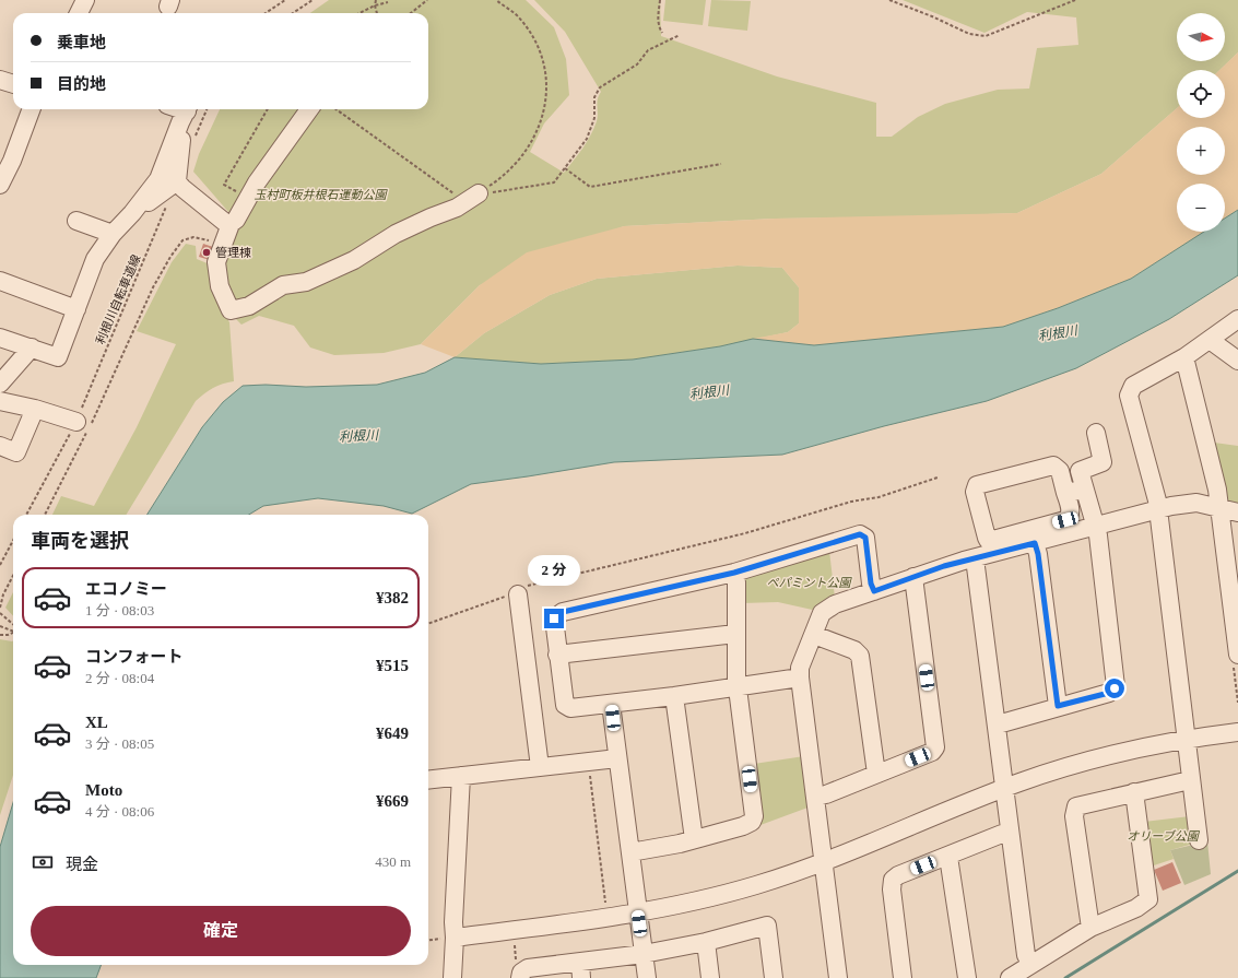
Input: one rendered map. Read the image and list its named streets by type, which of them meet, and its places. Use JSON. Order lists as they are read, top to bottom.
{
  "streets": {
    "path": ["利根川自転車道線"]
  },
  "water": ["利根川"],
  "parks": ["玉村町板井根石運動公園", "ペパミント公園", "オリーブ公園"],
  "places": ["管理棟"],
  "north": "right",
  "page": {
    "map_buttons": ["+", "−"],
    "banner": ["乗車地", "目的地"],
    "heading": "車両を選択",
    "bubble": "2 分",
    "list": [
      {
        "name": "エコノミー",
        "note": "1 分 · 08:03",
        "value": "¥382"
      },
      {
        "name": "コンフォート",
        "note": "2 分 · 08:04",
        "value": "¥515"
      },
      {
        "name": "XL",
        "note": "3 分 · 08:05",
        "value": "¥649"
      },
      {
        "name": "Moto",
        "note": "4 分 · 08:06",
        "value": "¥669"
      }
    ],
    "pay": ["現金", "430 m"],
    "buttons": "確定"
  }
}
